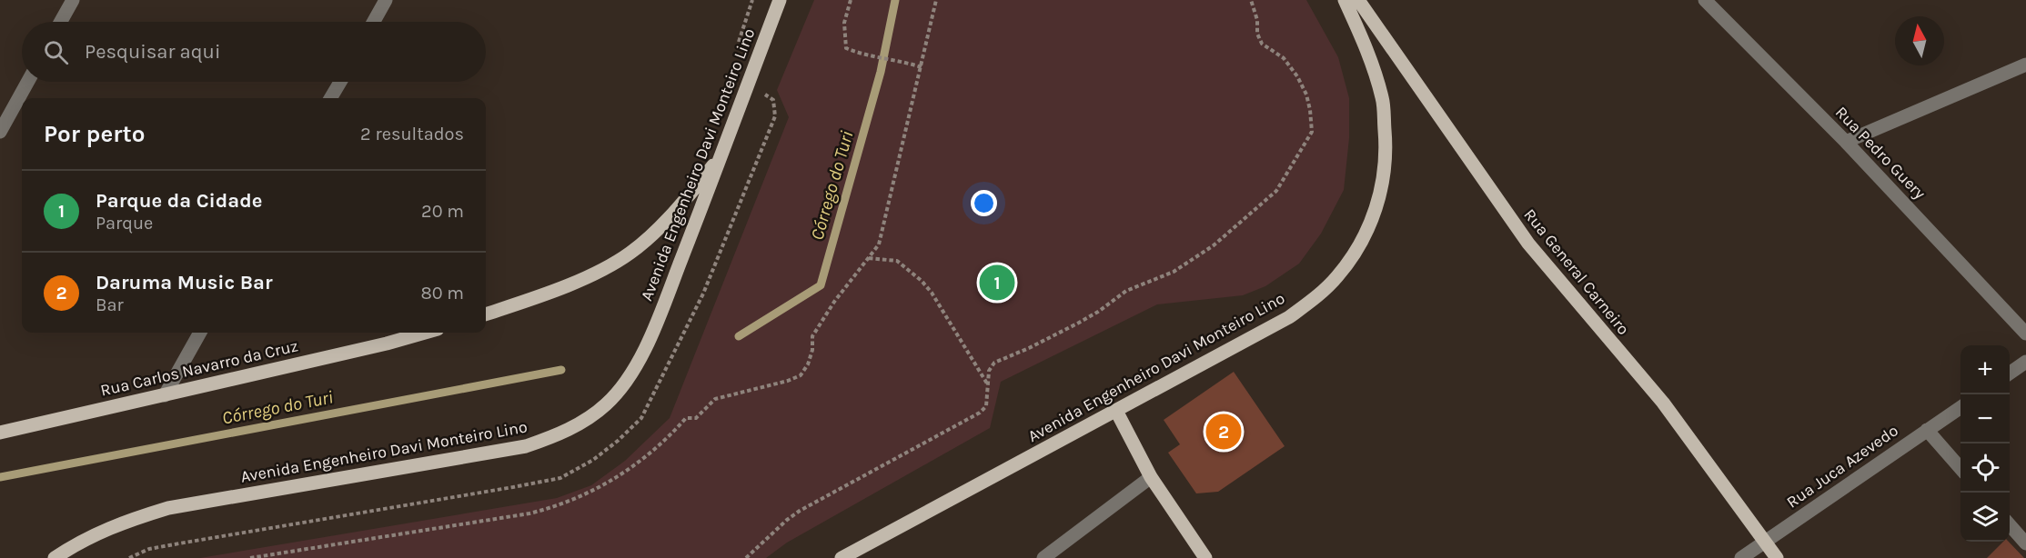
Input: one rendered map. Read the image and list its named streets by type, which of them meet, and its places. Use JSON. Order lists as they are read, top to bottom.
{
  "streets": {
    "main road": ["Avenida Engenheiro Davi Monteiro Lino", "Rua General Carneiro", "Rua Carlos Navarro da Cruz"],
    "street": ["Rua Pedro Guery", "Rua Juca Azevedo"]
  },
  "crossings": [
    ["Rua General Carneiro", "Rua Juca Azevedo"]
  ],
  "water": ["Córrego do Turi"],
  "north": "top",
  "page": {
    "search": "Pesquisar aqui",
    "heading": ["Por perto", "2 resultados"],
    "list": [
      {
        "mark": "1",
        "name": "Parque da Cidade",
        "note": "Parque",
        "value": "20 m"
      },
      {
        "mark": "2",
        "name": "Daruma Music Bar",
        "note": "Bar",
        "value": "80 m"
      }
    ],
    "pins": ["1", "2"],
    "map_buttons": ["+", "−"]
  }
}
